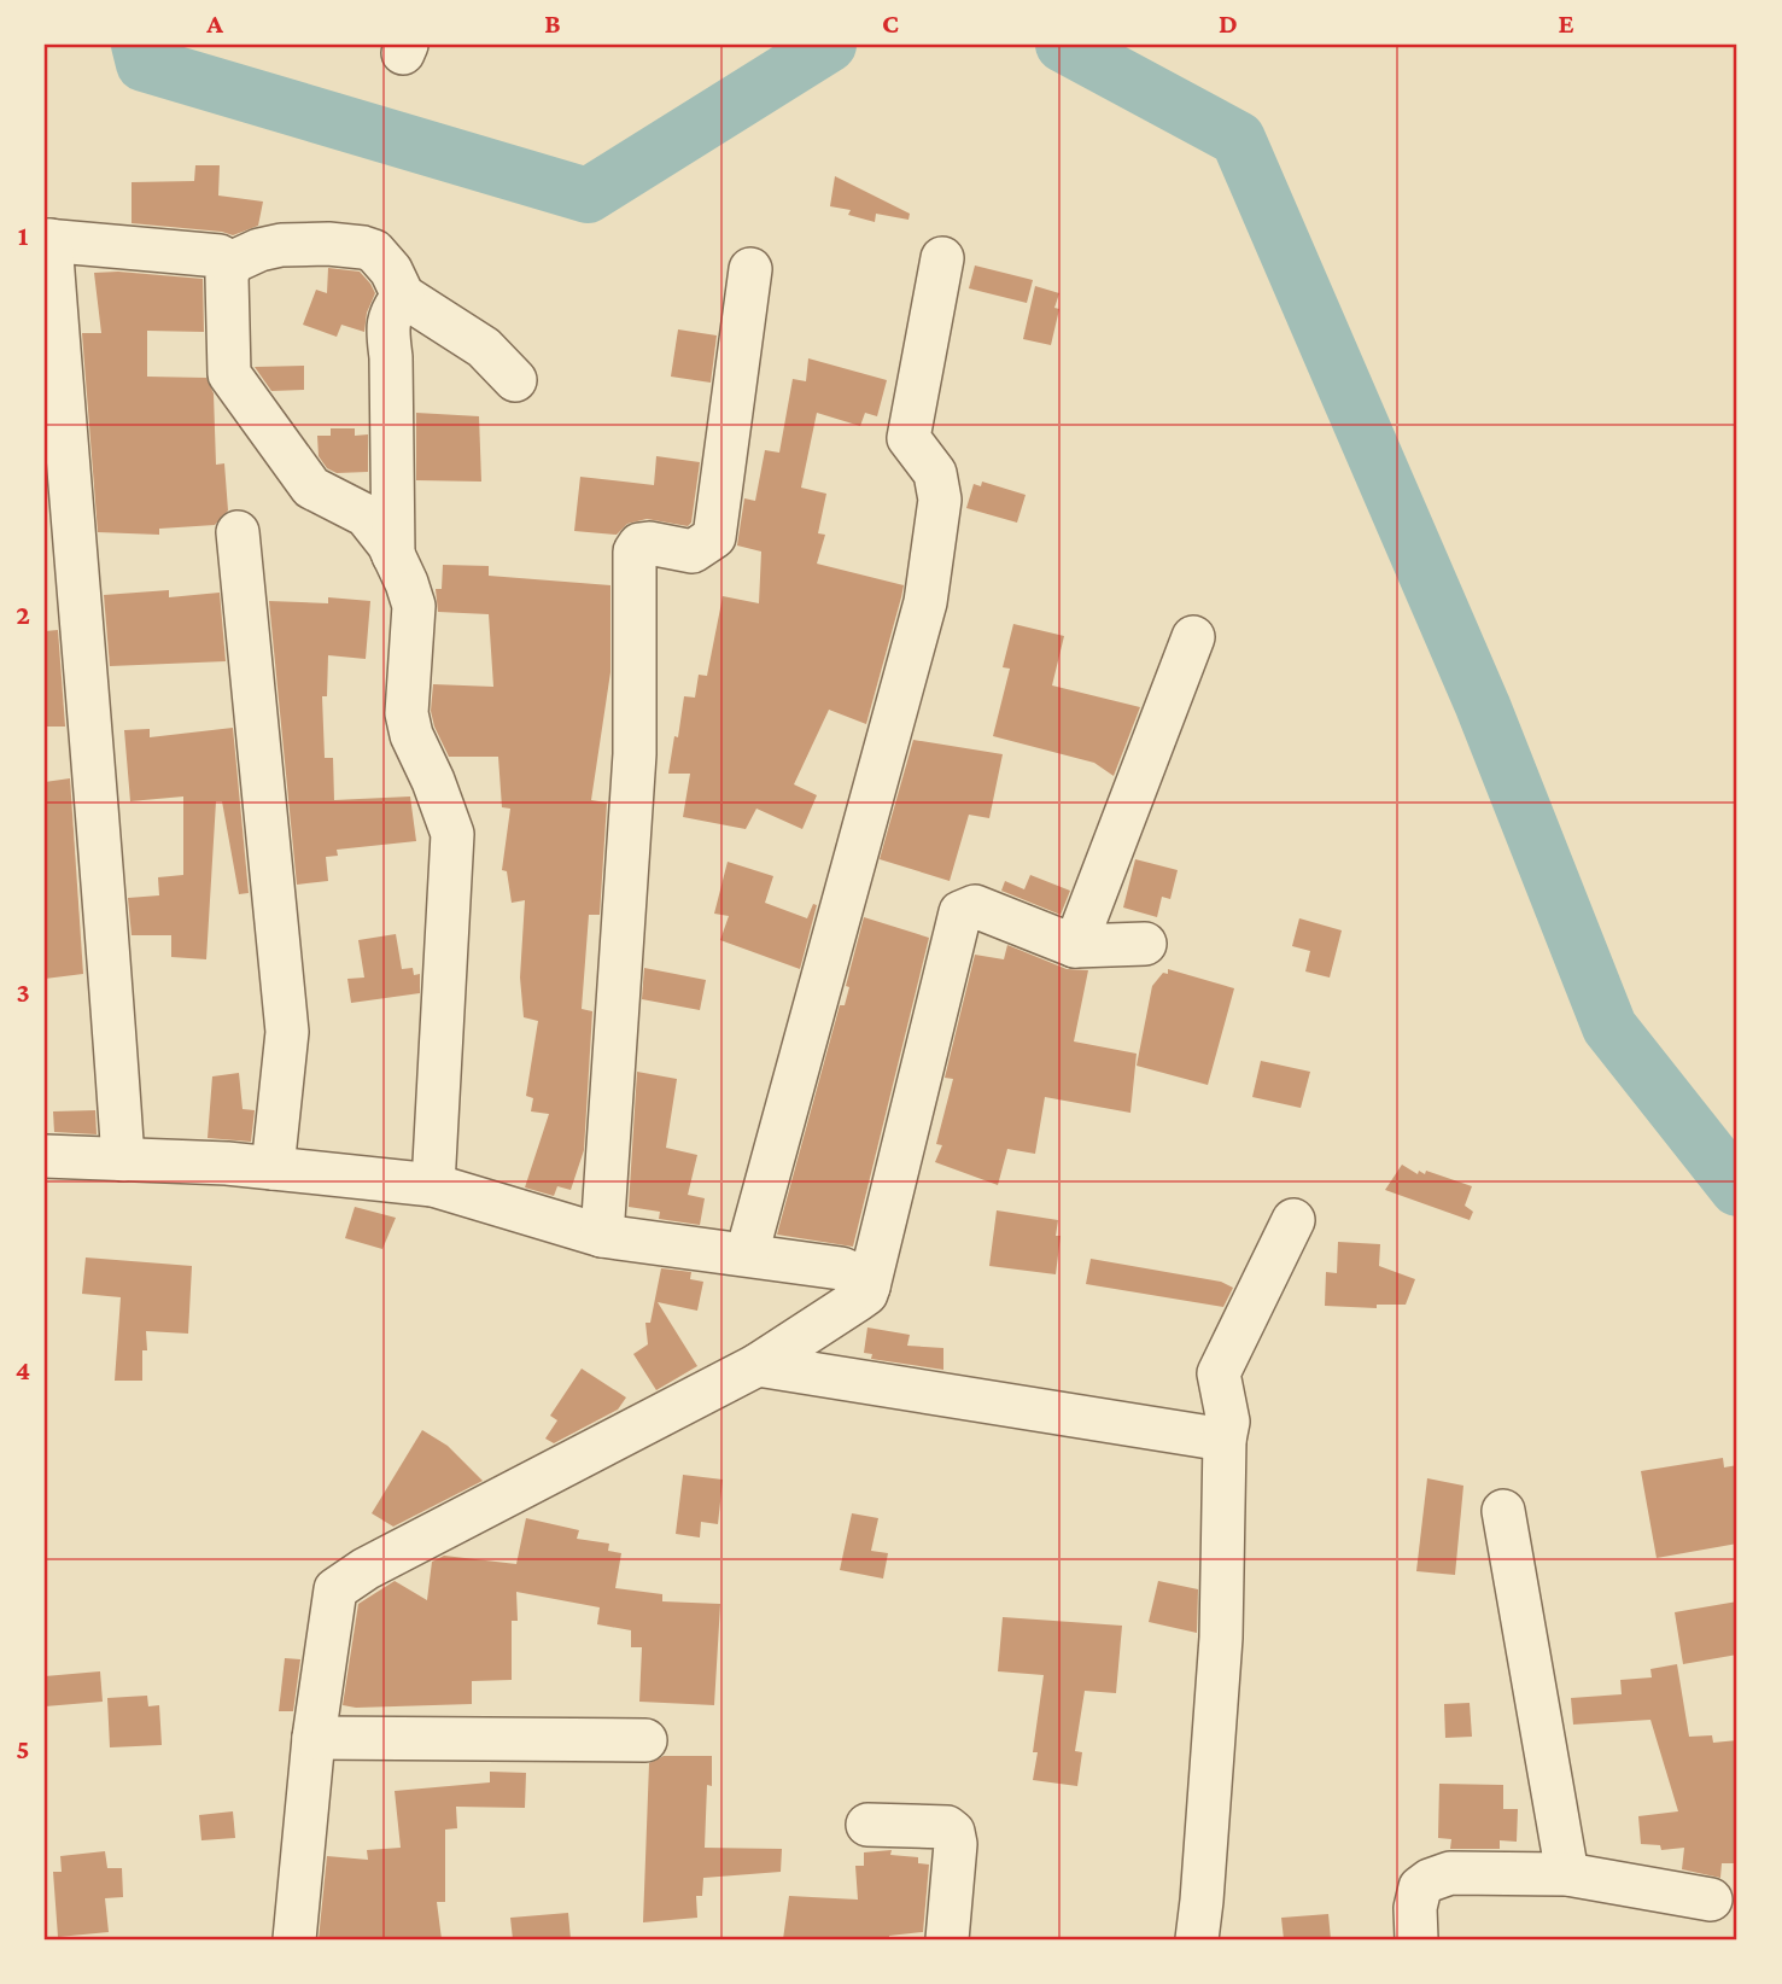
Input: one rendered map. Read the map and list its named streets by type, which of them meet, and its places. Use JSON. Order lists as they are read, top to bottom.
{
  "grid": {
    "columns": [
      "A",
      "B",
      "C",
      "D",
      "E"
    ],
    "rows": [
      "1",
      "2",
      "3",
      "4",
      "5"
    ]
  }
}
